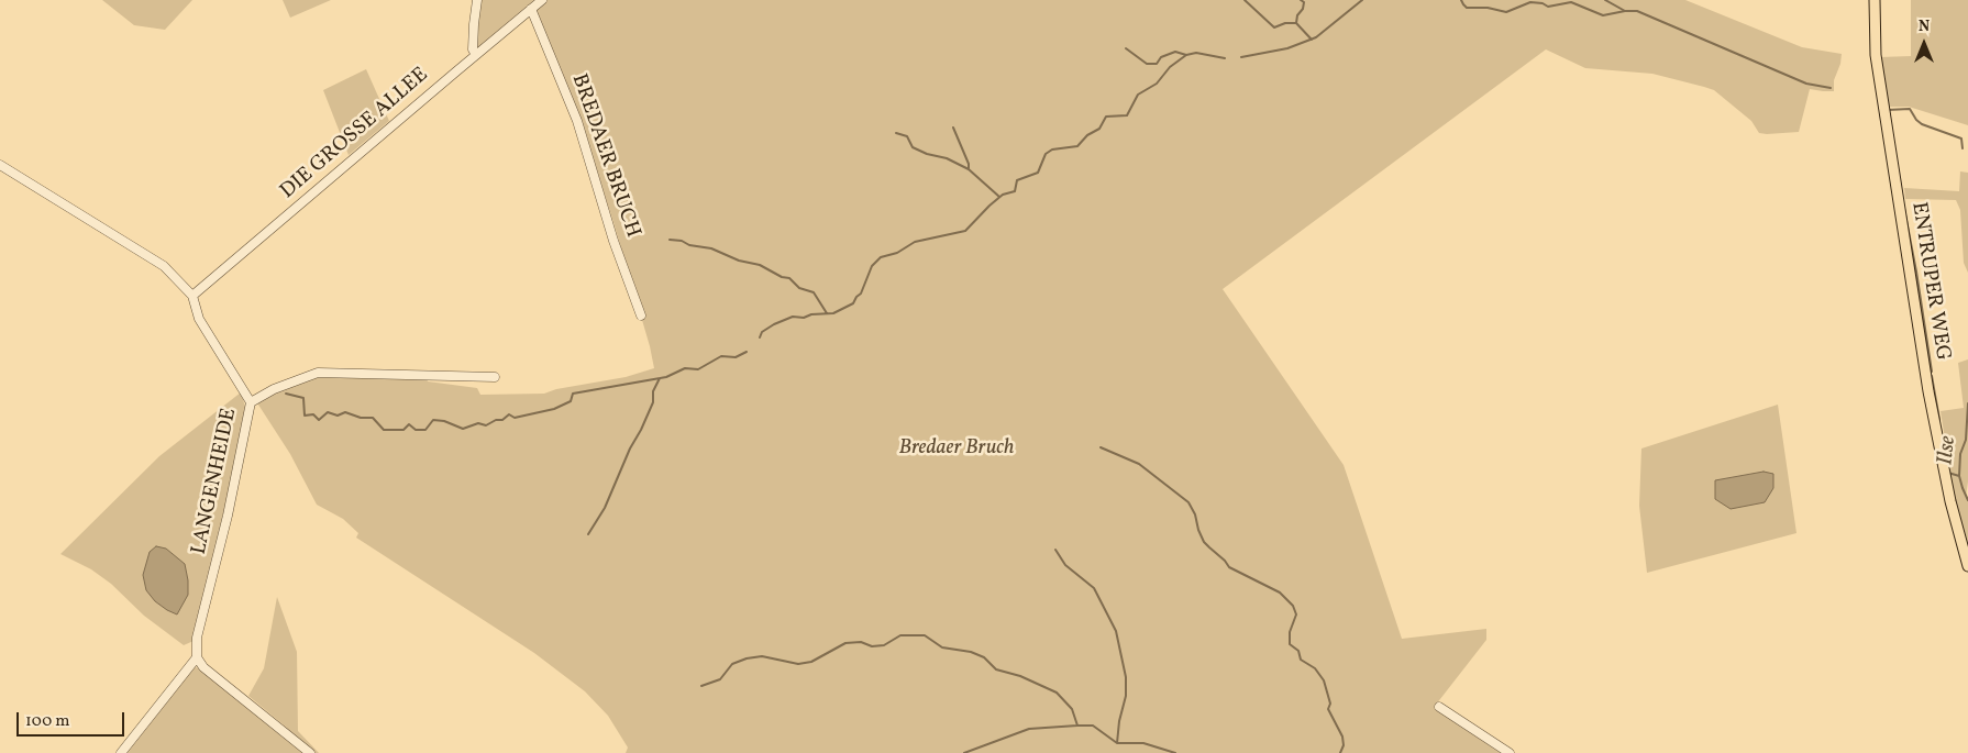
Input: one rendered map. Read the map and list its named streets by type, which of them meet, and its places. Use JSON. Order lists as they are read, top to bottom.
{
  "streets": {
    "main road": ["ENTRUPER WEG"],
    "street": ["DIE GROSSE ALLEE", "BREDAER BRUCH", "LANGENHEIDE"]
  },
  "crossings": [
    ["DIE GROSSE ALLEE", "BREDAER BRUCH"],
    ["DIE GROSSE ALLEE", "LANGENHEIDE"]
  ],
  "water": ["Ilse"],
  "parks": ["Bredaer Bruch"],
  "scale_bar": "100 m",
  "north": "top"
}
